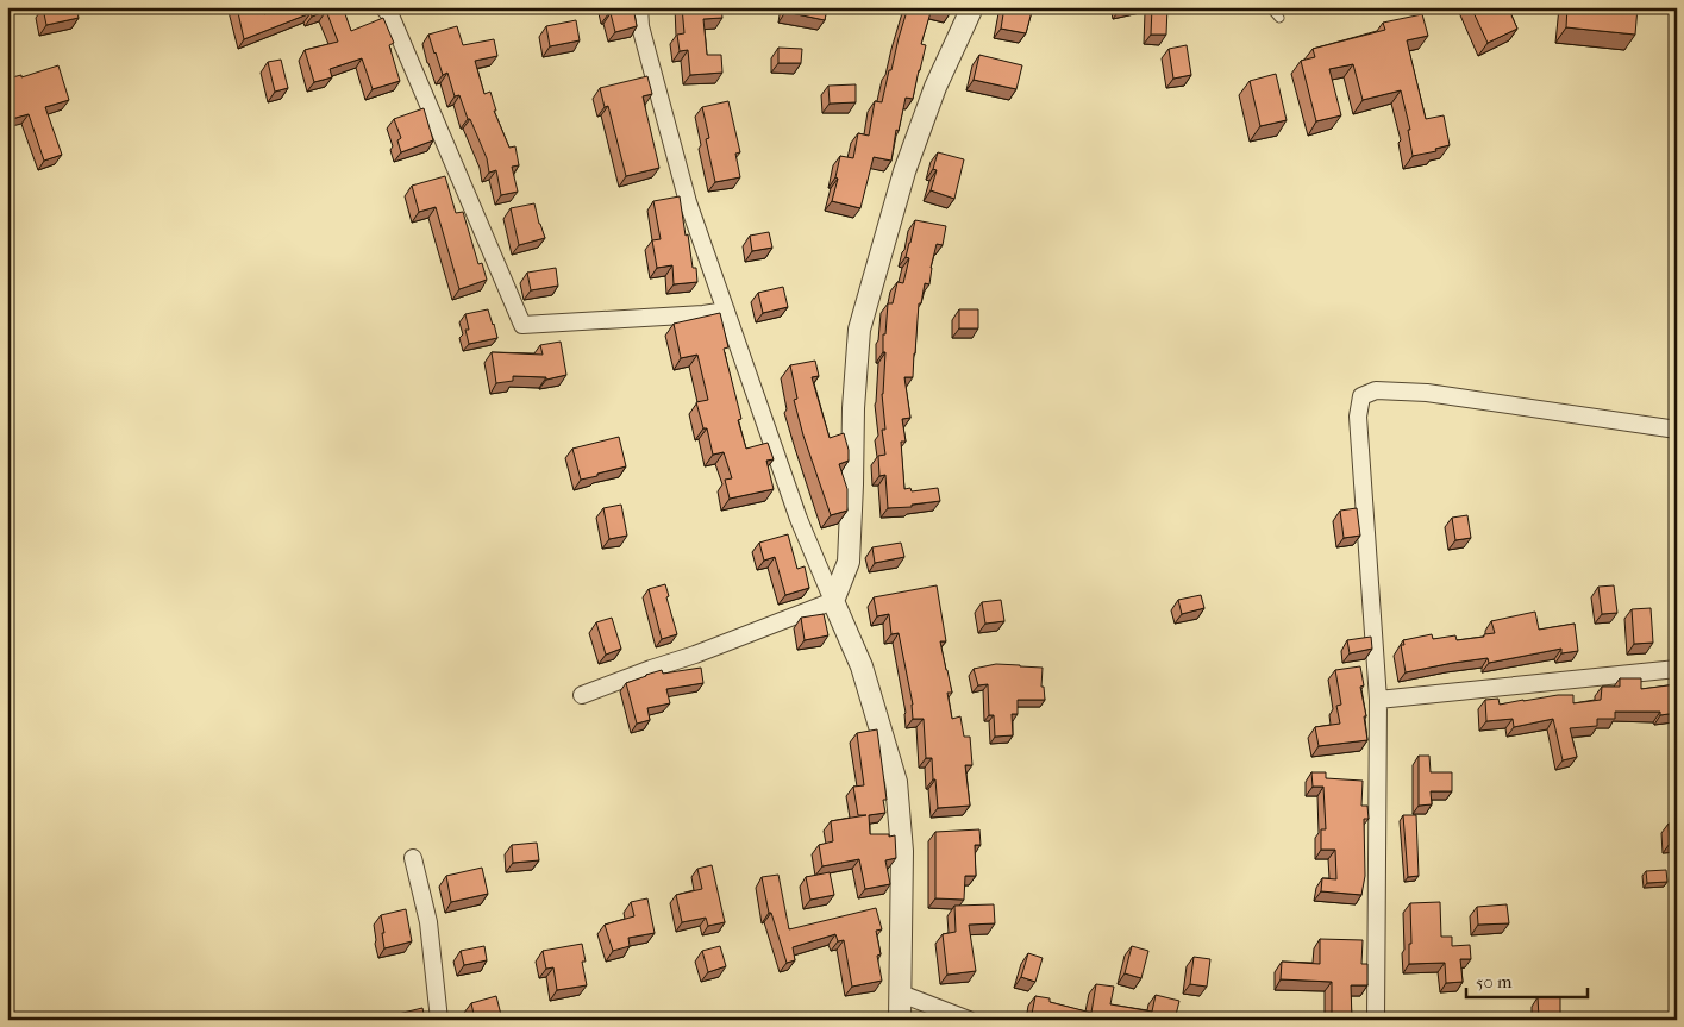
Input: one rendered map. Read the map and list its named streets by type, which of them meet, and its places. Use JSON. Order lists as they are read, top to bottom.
{
  "scale_bar": "50 m"
}
